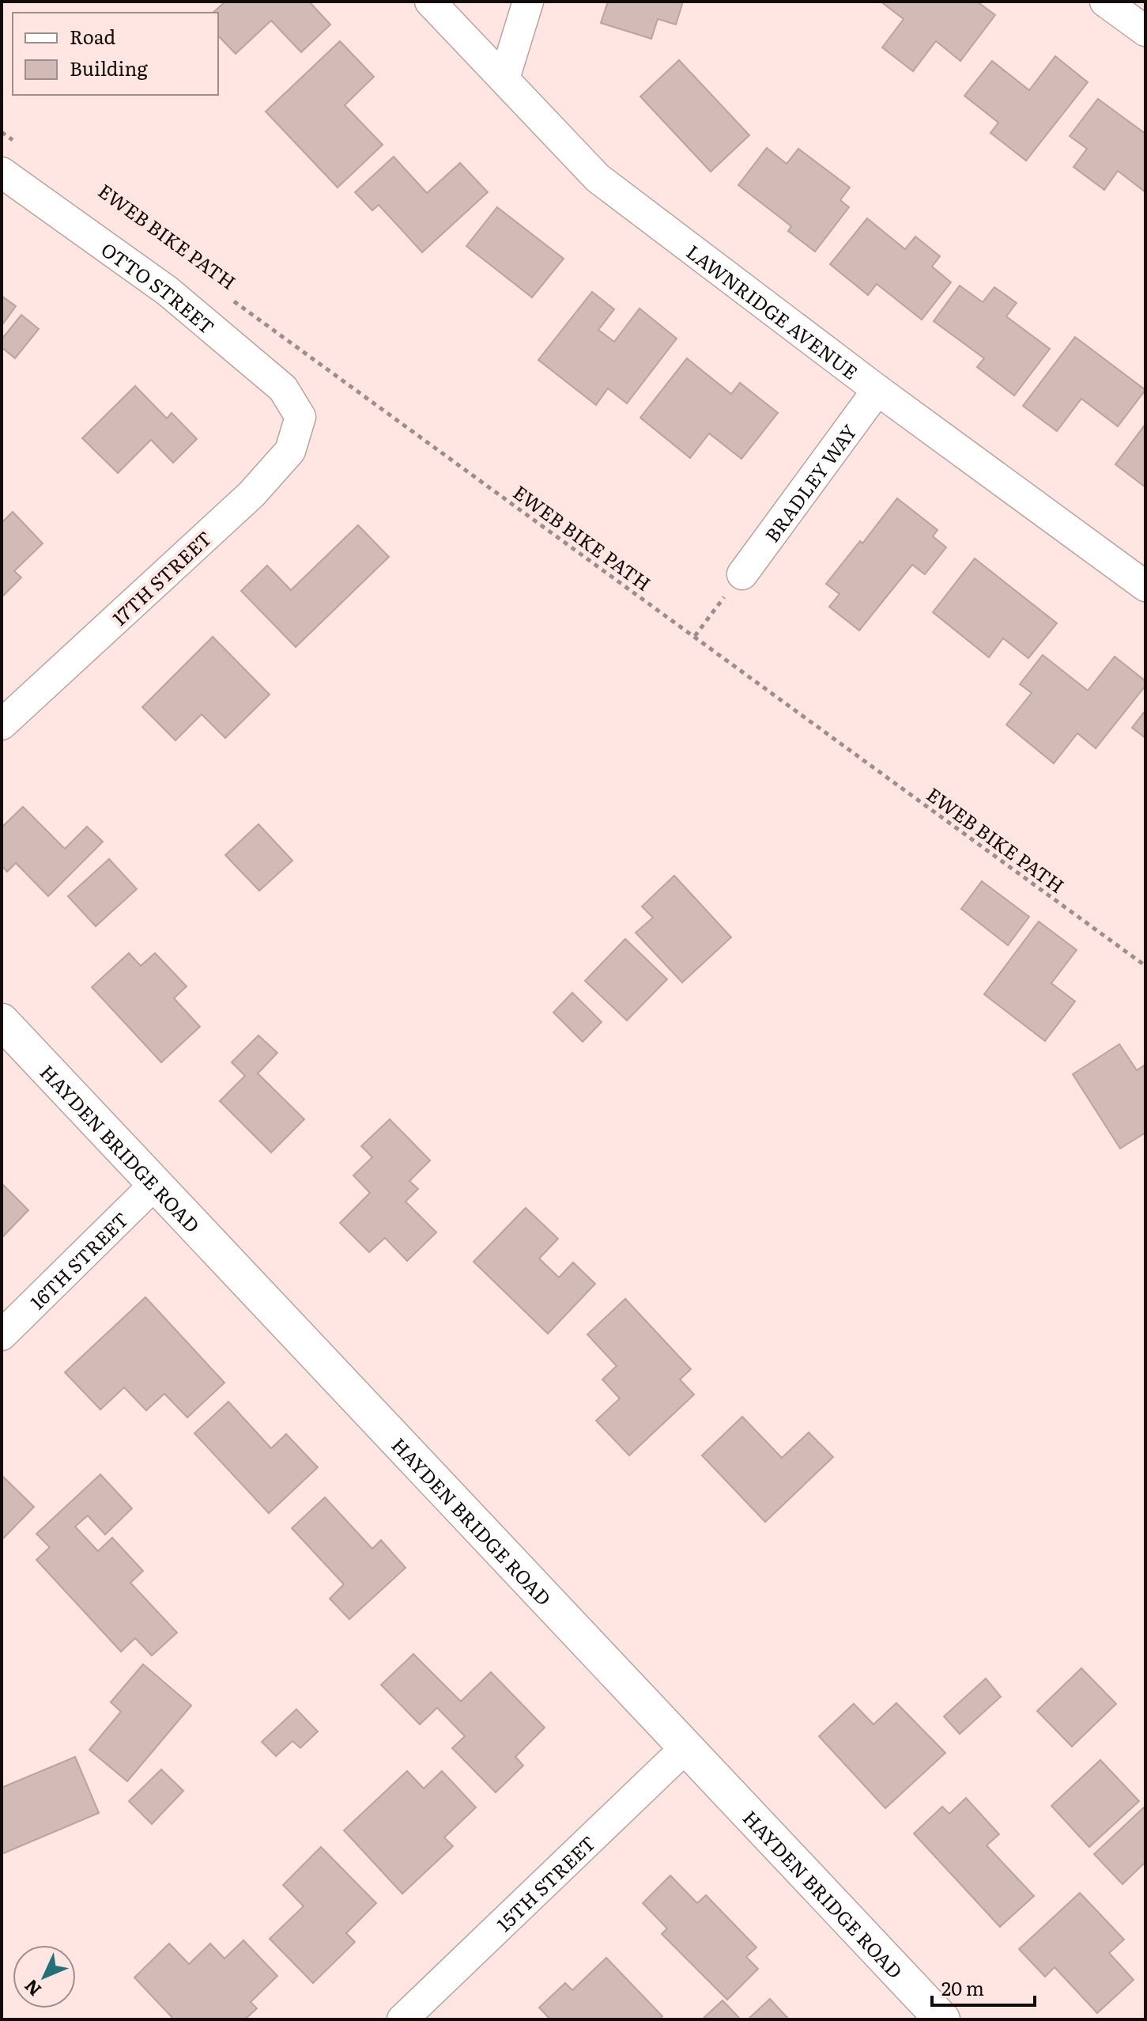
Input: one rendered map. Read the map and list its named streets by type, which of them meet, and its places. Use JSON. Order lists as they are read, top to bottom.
{
  "streets": {
    "street": [
      "OTTO STREET",
      "LAWNRIDGE AVENUE",
      "BRADLEY WAY",
      "17TH STREET",
      "HAYDEN BRIDGE ROAD",
      "16TH STREET",
      "15TH STREET"
    ],
    "path": ["EWEB BIKE PATH"]
  },
  "crossings": [
    ["OTTO STREET", "17TH STREET"],
    ["LAWNRIDGE AVENUE", "BRADLEY WAY"],
    ["HAYDEN BRIDGE ROAD", "16TH STREET"],
    ["HAYDEN BRIDGE ROAD", "15TH STREET"]
  ],
  "legend": ["Road", "Building"],
  "scale_bar": "20 m",
  "north": "bottom left"
}
